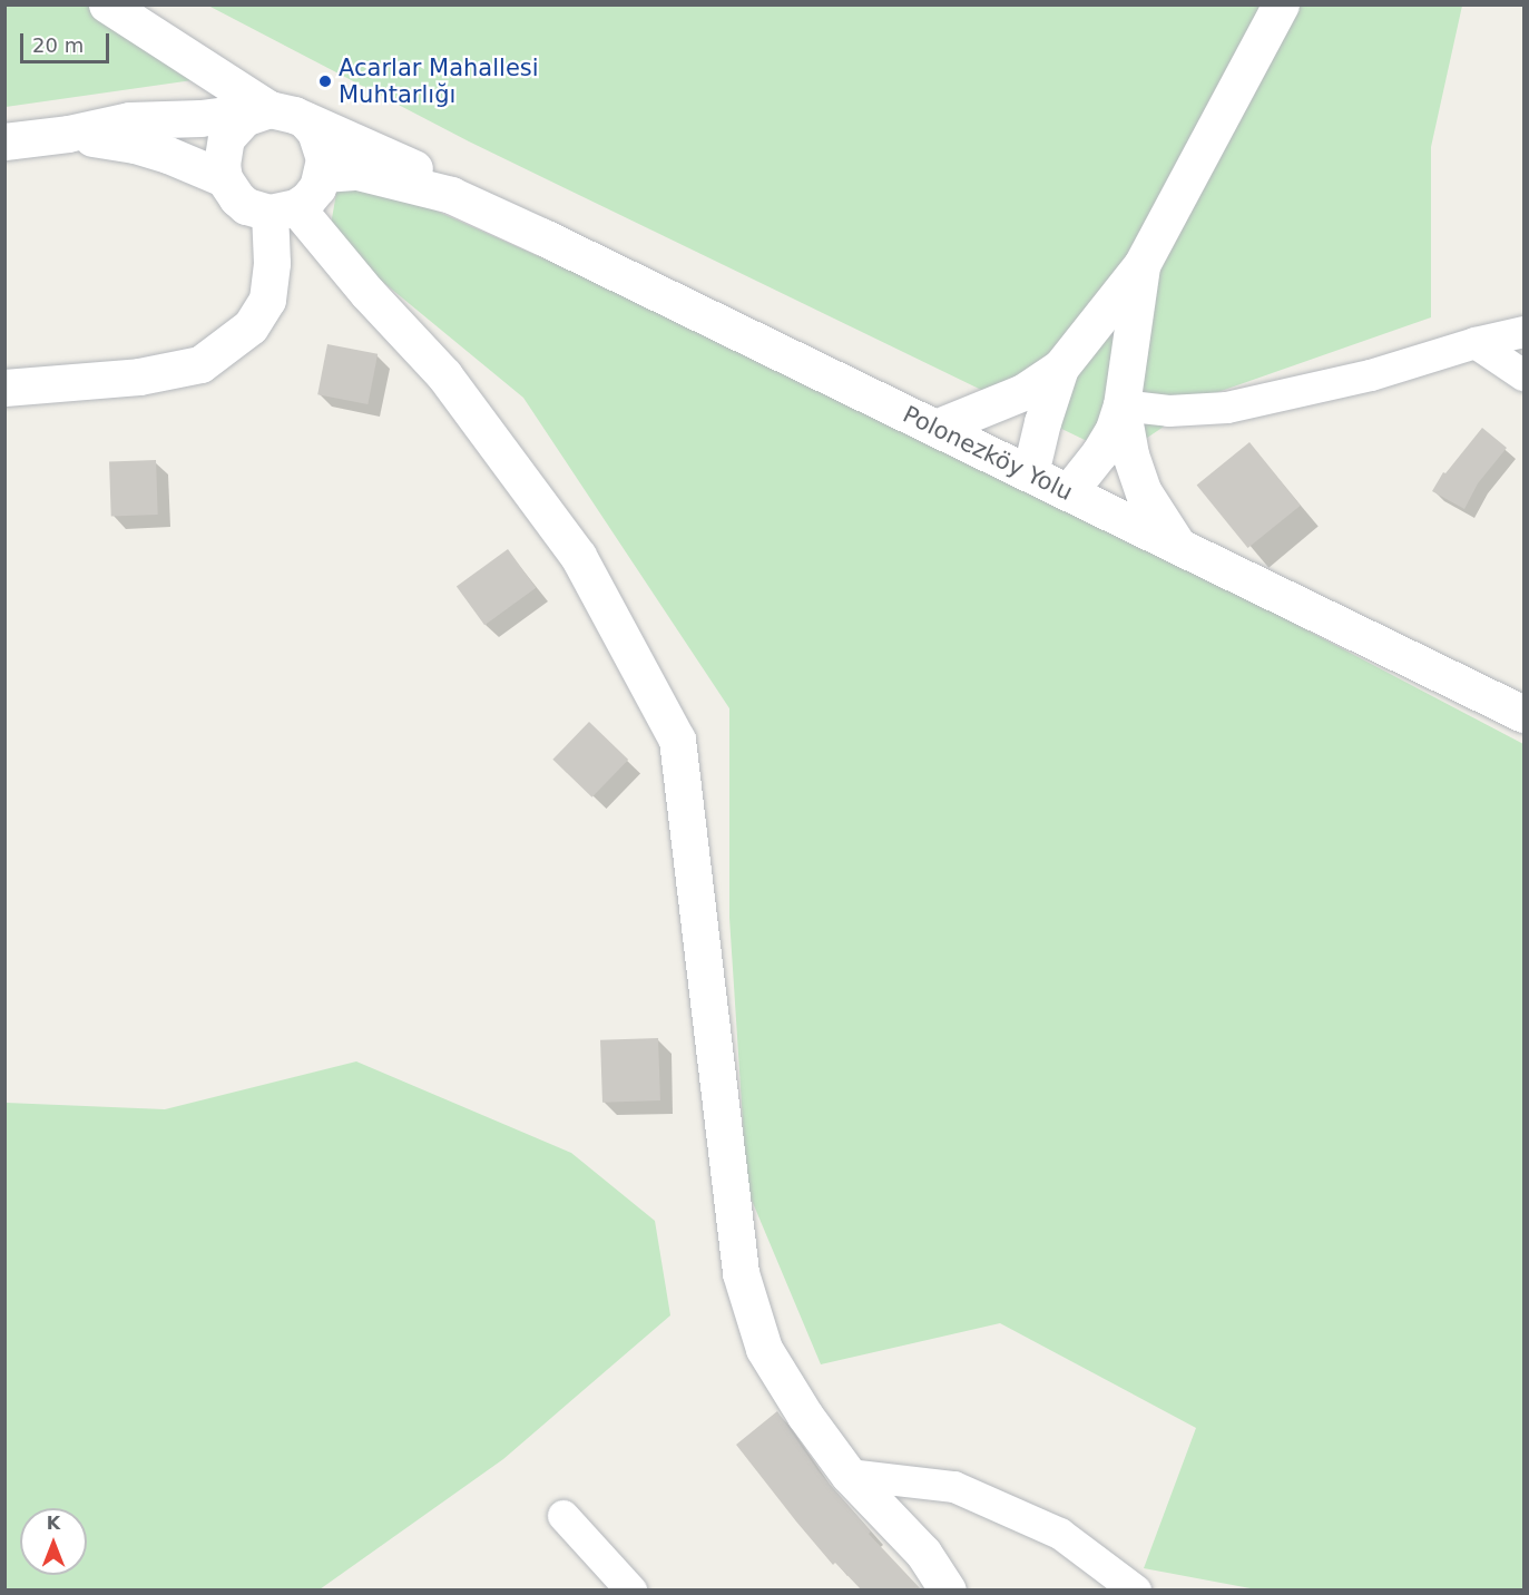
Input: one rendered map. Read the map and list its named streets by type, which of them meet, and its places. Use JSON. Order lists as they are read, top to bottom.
{
  "streets": {
    "street": ["Polonezköy Yolu"]
  },
  "places": ["Acarlar Mahallesi Muhtarlığı"],
  "scale_bar": "20 m",
  "north": "top"
}
